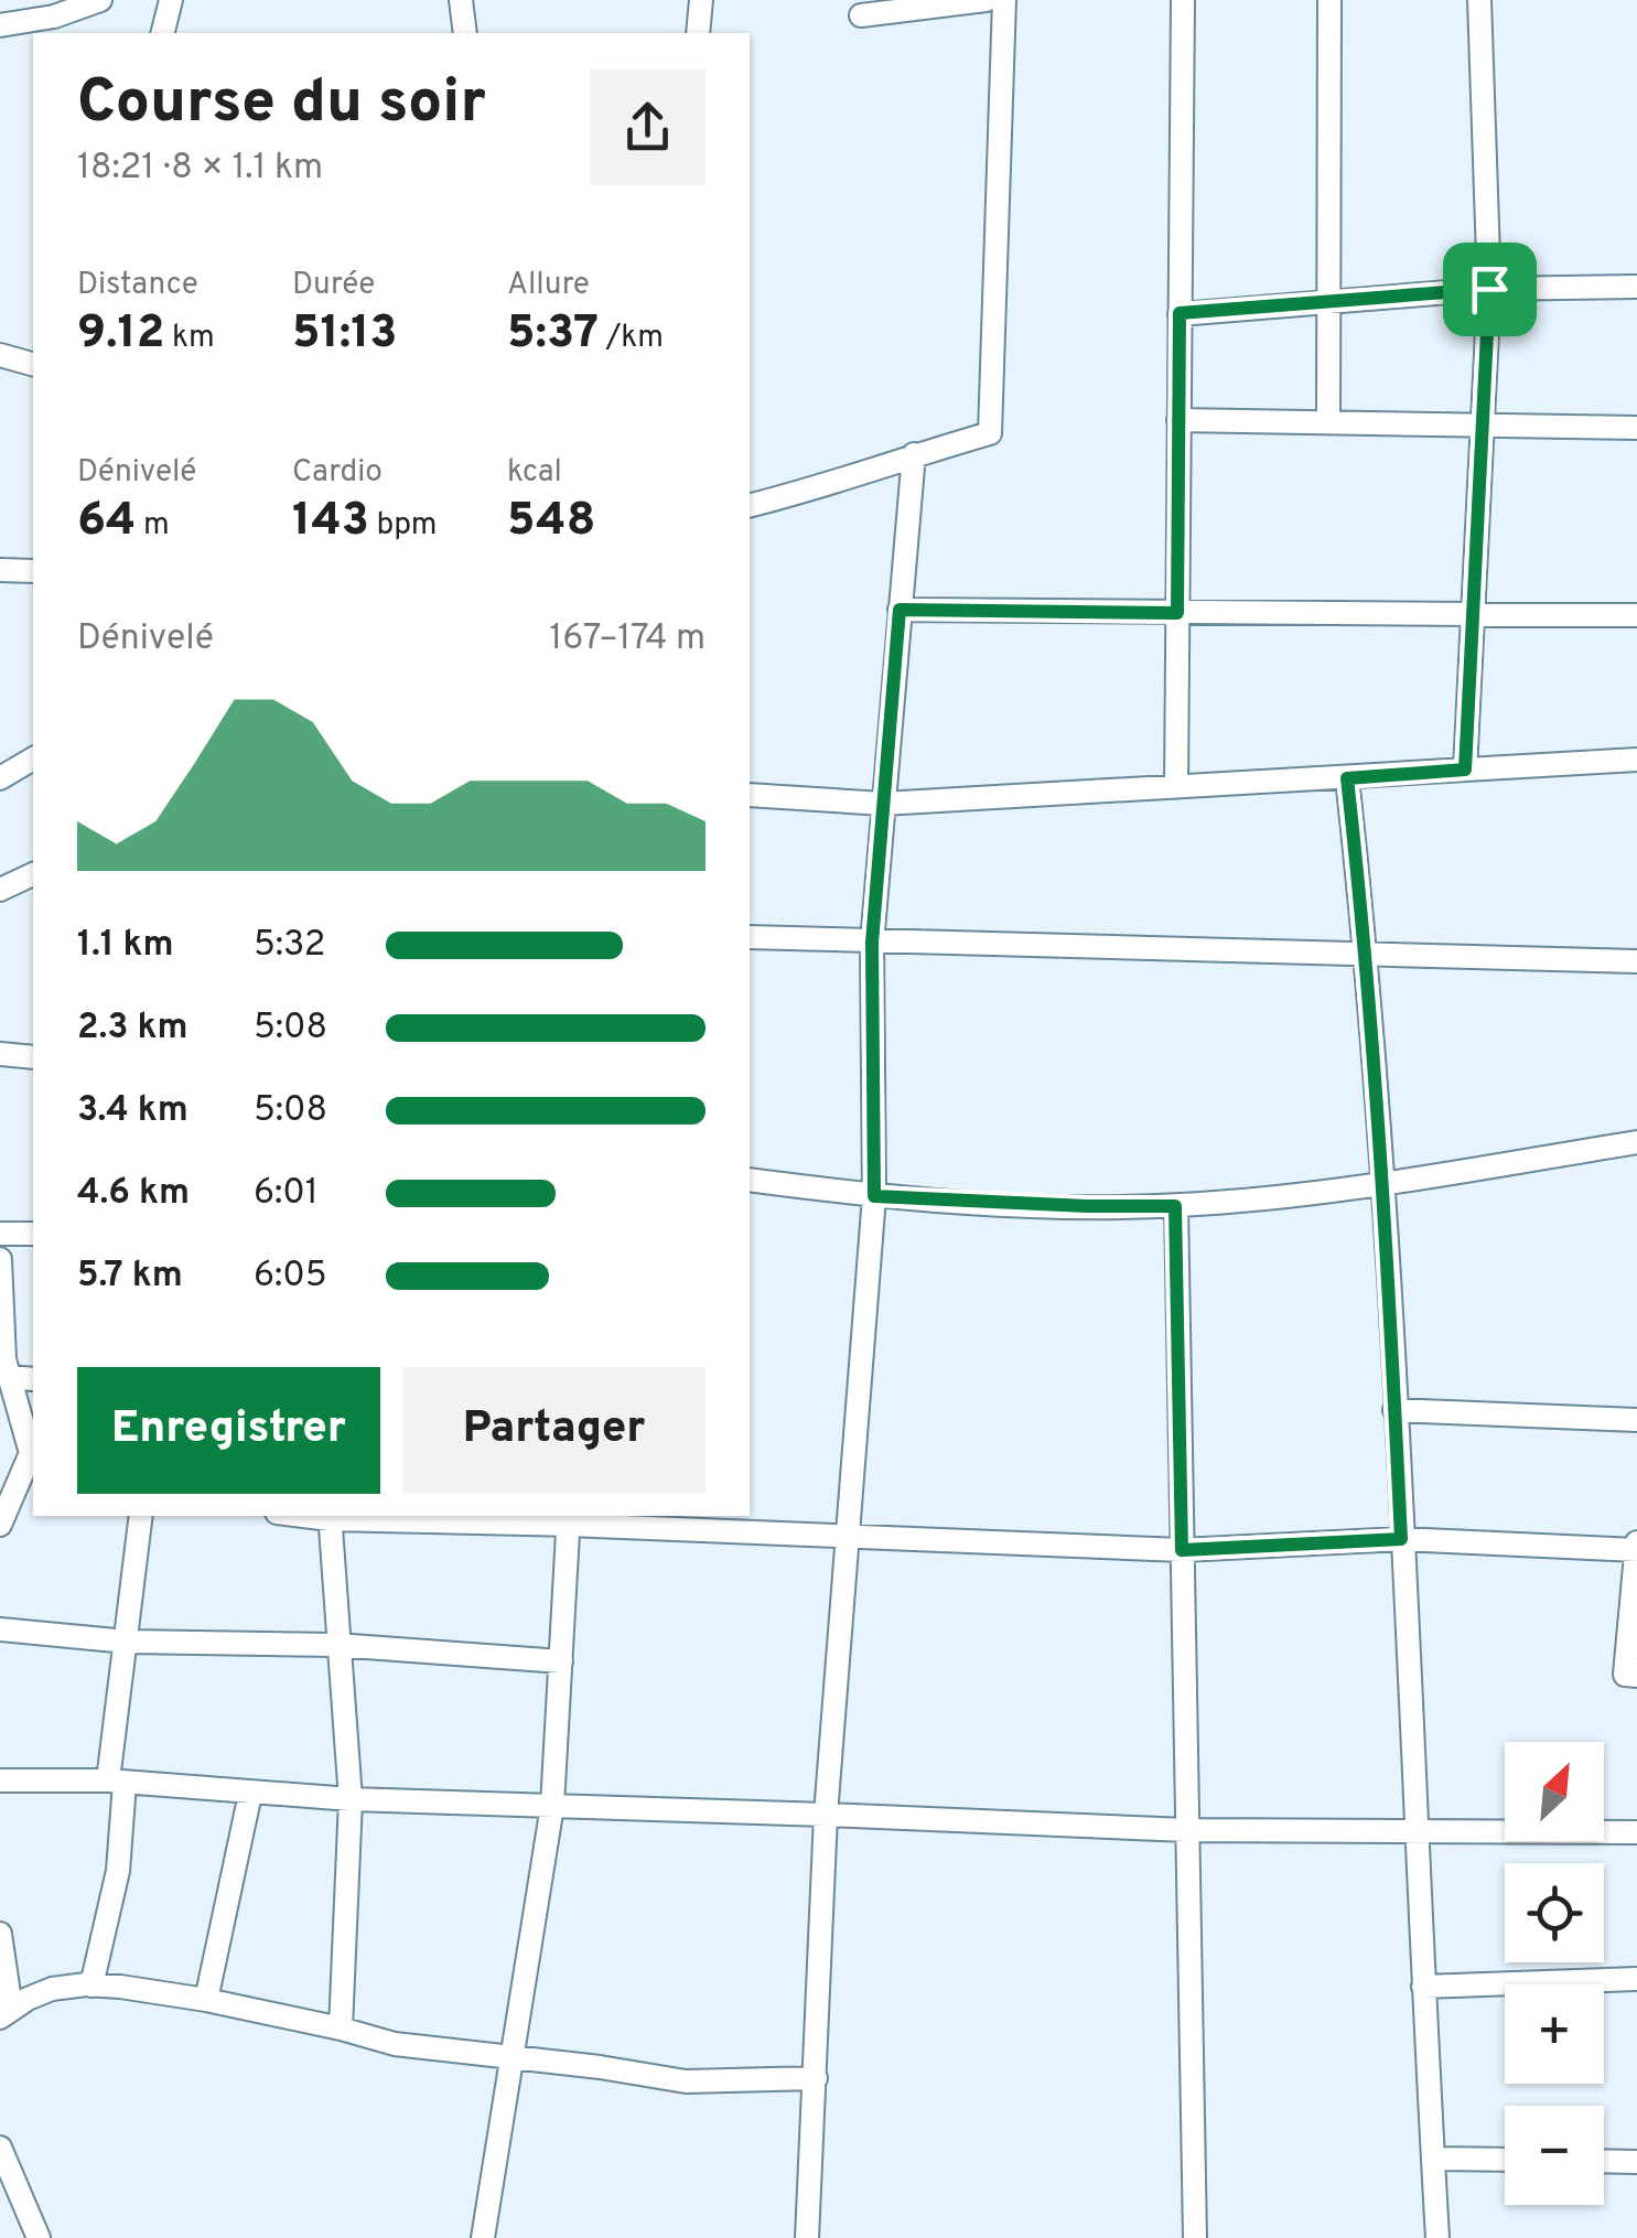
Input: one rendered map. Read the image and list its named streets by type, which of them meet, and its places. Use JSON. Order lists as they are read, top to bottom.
{
  "north": "top right",
  "page": {
    "heading": ["Course du soir", "18:21 · 8 × 1.1 km"],
    "stats": [
      ["Distance", "9.12 km"],
      ["Durée", "51:13"],
      ["Allure", "5:37 /km"],
      ["Dénivelé", "64 m"],
      ["Cardio", "143 bpm"],
      ["kcal", "548"]
    ],
    "chart": ["Dénivelé", "167–174 m"],
    "list": [
      {
        "name": "1.1 km",
        "note": "5:32"
      },
      {
        "name": "2.3 km",
        "note": "5:08"
      },
      {
        "name": "3.4 km",
        "note": "5:08"
      },
      {
        "name": "4.6 km",
        "note": "6:01"
      },
      {
        "name": "5.7 km",
        "note": "6:05"
      }
    ],
    "buttons": ["Enregistrer", "Partager"],
    "map_buttons": ["+", "−"]
  }
}
